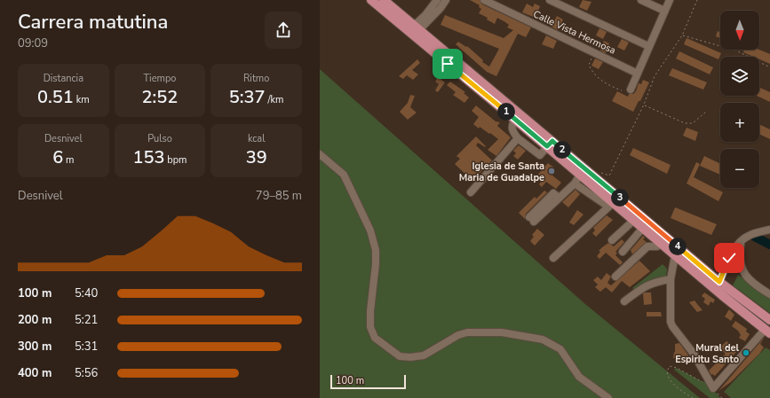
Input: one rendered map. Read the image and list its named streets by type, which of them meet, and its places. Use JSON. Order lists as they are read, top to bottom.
{
  "streets": {
    "street": ["Calle Vista Hermosa"]
  },
  "places": ["Iglesia de Santa Maria de Guadalpe", "Mural del Espiritu Santo"],
  "scale_bar": "100 m",
  "north": "bottom",
  "page": {
    "heading": ["Carrera matutina", "09:09"],
    "map_buttons": ["+", "−"],
    "stats": [
      ["Distancia", "0.51 km"],
      ["Tiempo", "2:52"],
      ["Ritmo", "5:37 /km"],
      ["Desnivel", "6 m"],
      ["Pulso", "153 bpm"],
      ["kcal", "39"]
    ],
    "pins": [
      "1",
      "2",
      "3",
      "4"
    ],
    "chart": ["Desnivel", "79–85 m"],
    "list": [
      {
        "name": "100 m",
        "note": "5:40"
      },
      {
        "name": "200 m",
        "note": "5:21"
      },
      {
        "name": "300 m",
        "note": "5:31"
      },
      {
        "name": "400 m",
        "note": "5:56"
      }
    ],
    "scale": "100 m"
  }
}
